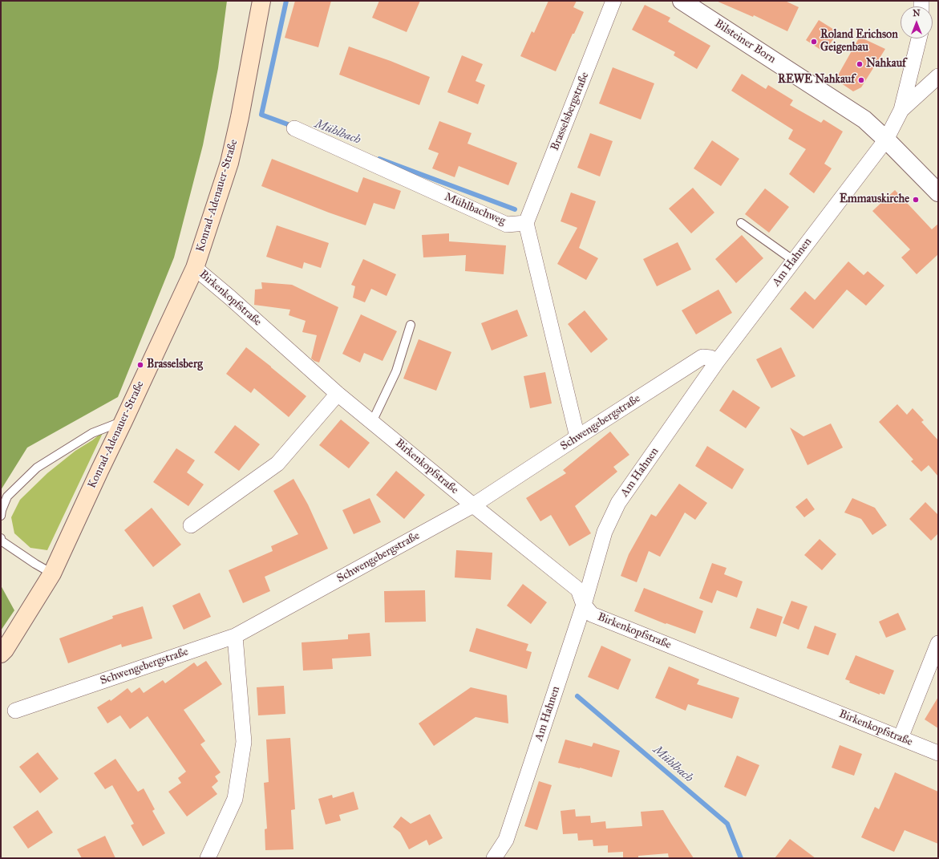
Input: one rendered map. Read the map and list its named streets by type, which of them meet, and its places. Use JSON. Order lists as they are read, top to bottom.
{
  "streets": {
    "main road": ["Konrad-Adenauer-Straße"],
    "street": [
      "Bilsteiner Born",
      "Brasselsbergstraße",
      "Mühlbachweg",
      "Am Hahnen",
      "Birkenkopfstraße",
      "Schwengebergstraße"
    ]
  },
  "crossings": [
    ["Bilsteiner Born", "Am Hahnen"],
    ["Brasselsbergstraße", "Mühlbachweg"],
    ["Konrad-Adenauer-Straße", "Birkenkopfstraße"],
    ["Am Hahnen", "Birkenkopfstraße"],
    ["Am Hahnen", "Schwengebergstraße"],
    ["Birkenkopfstraße", "Schwengebergstraße"]
  ],
  "water": ["Mühlbach"],
  "places": [
    "Roland Erichson Geigenbau",
    "Nahkauf",
    "REWE Nahkauf",
    "Emmauskirche",
    "Brasselsberg"
  ],
  "north": "top"
}
